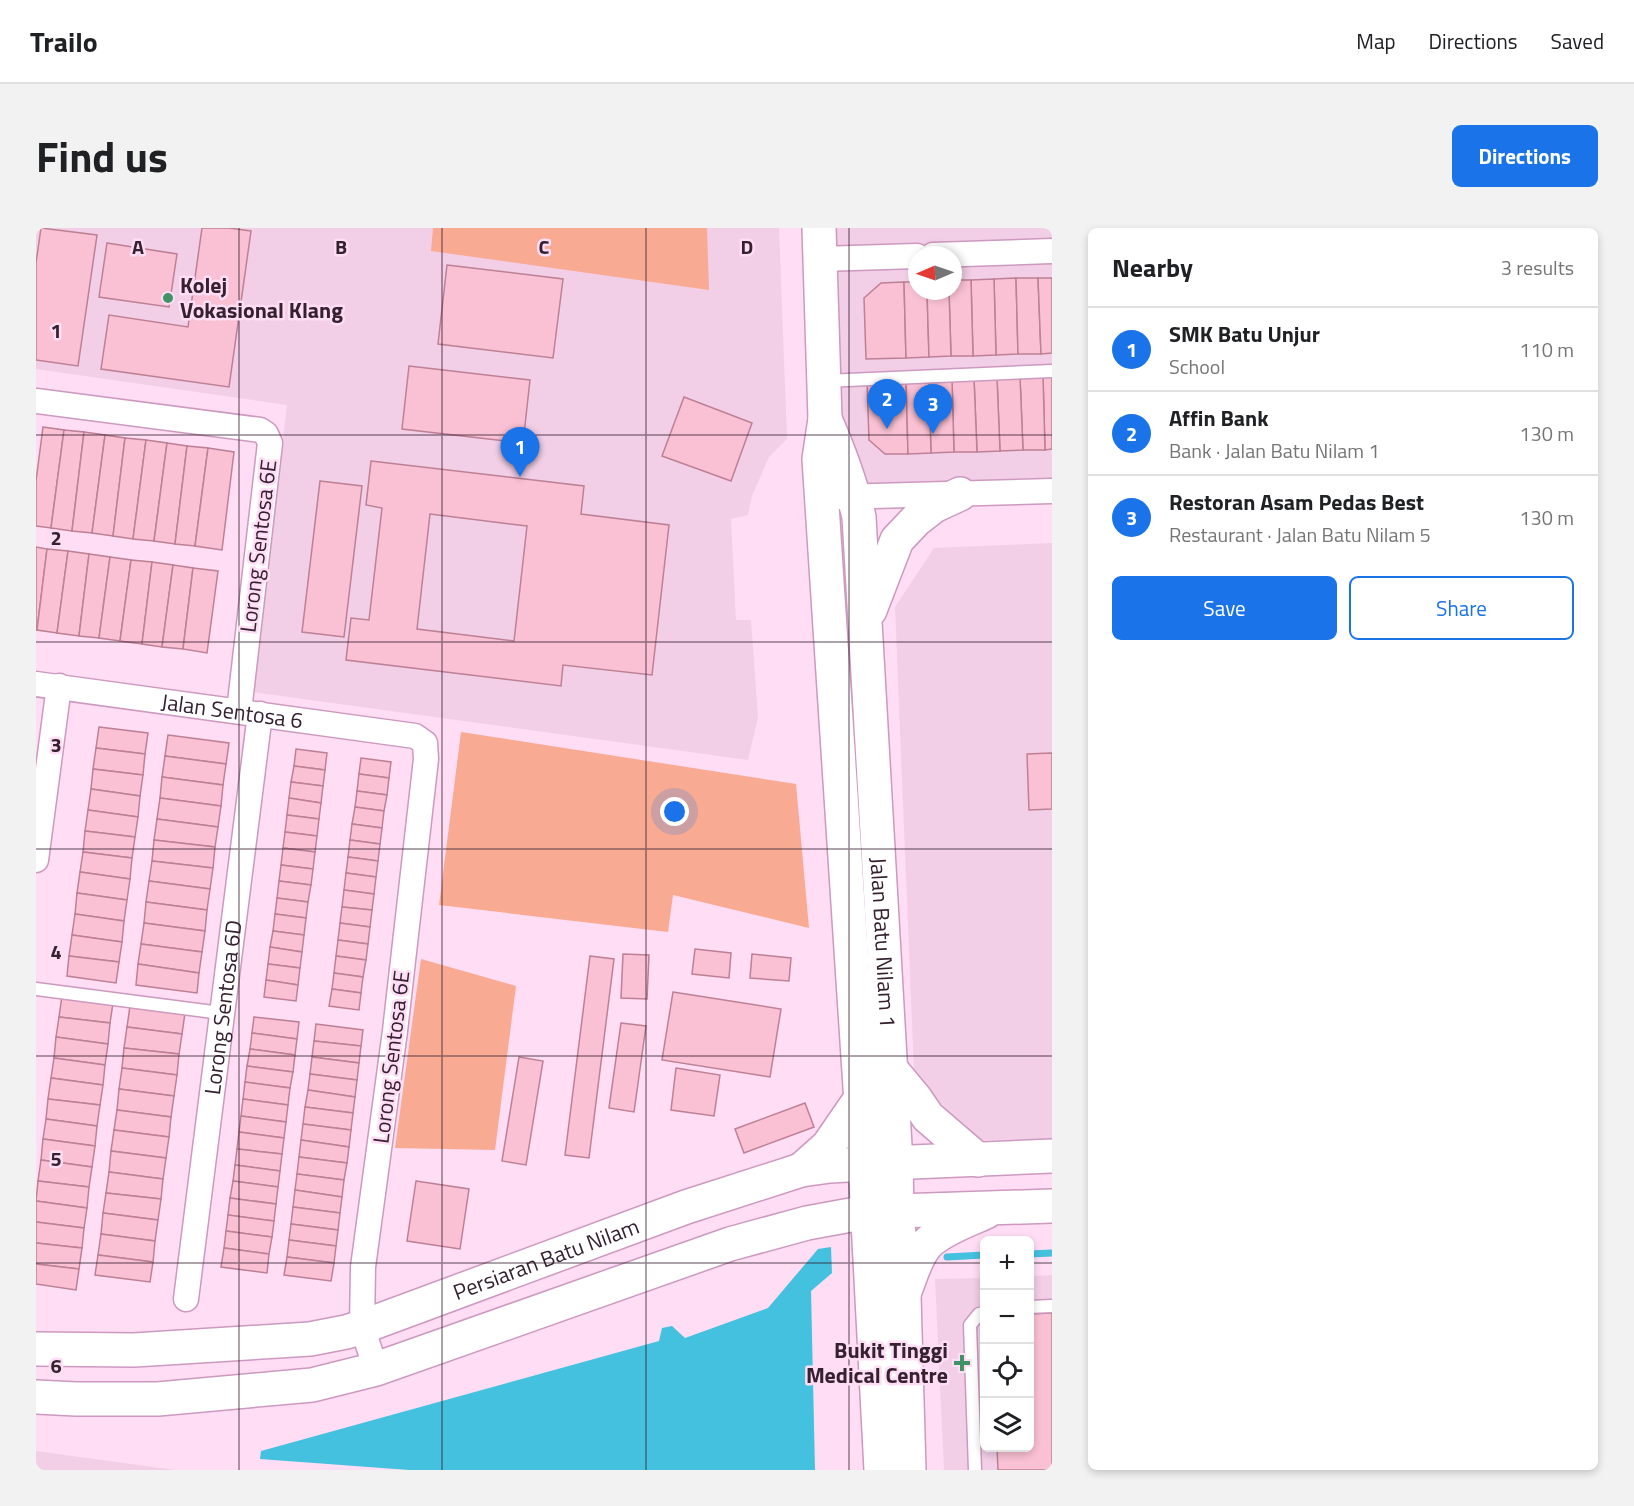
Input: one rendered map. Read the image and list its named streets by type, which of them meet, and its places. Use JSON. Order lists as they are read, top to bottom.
{
  "streets": {
    "main road": ["Jalan Batu Nilam 1", "Persiaran Batu Nilam"],
    "street": ["Lorong Sentosa 6E", "Jalan Sentosa 6", "Lorong Sentosa 6D"]
  },
  "crossings": [
    ["Lorong Sentosa 6E", "Jalan Sentosa 6"],
    ["Lorong Sentosa 6E", "Lorong Sentosa 6D"],
    ["Lorong Sentosa 6E", "Persiaran Batu Nilam"],
    ["Jalan Sentosa 6", "Lorong Sentosa 6D"],
    ["Jalan Batu Nilam 1", "Persiaran Batu Nilam"]
  ],
  "places": {
    "other": ["Kolej Vokasional Klang"],
    "health": ["Bukit Tinggi Medical Centre"]
  },
  "north": "left",
  "page": {
    "header": "Trailo",
    "nav": ["Map", "Directions", "Saved"],
    "title": "Find us",
    "buttons": [
      "Directions",
      ["Save", "Share"]
    ],
    "heading": ["Nearby", "3 results"],
    "list": [
      {
        "mark": "1",
        "name": "SMK Batu Unjur",
        "note": "School",
        "value": "110 m"
      },
      {
        "mark": "2",
        "name": "Affin Bank",
        "note": "Bank · Jalan Batu Nilam 1",
        "value": "130 m"
      },
      {
        "mark": "3",
        "name": "Restoran Asam Pedas Best",
        "note": "Restaurant · Jalan Batu Nilam 5",
        "value": "130 m"
      }
    ],
    "pins": ["2", "3", "1"],
    "map_buttons": ["+", "−"]
  },
  "grid": {
    "columns": [
      "A",
      "B",
      "C",
      "D"
    ],
    "rows": [
      "1",
      "2",
      "3",
      "4",
      "5",
      "6"
    ]
  }
}
